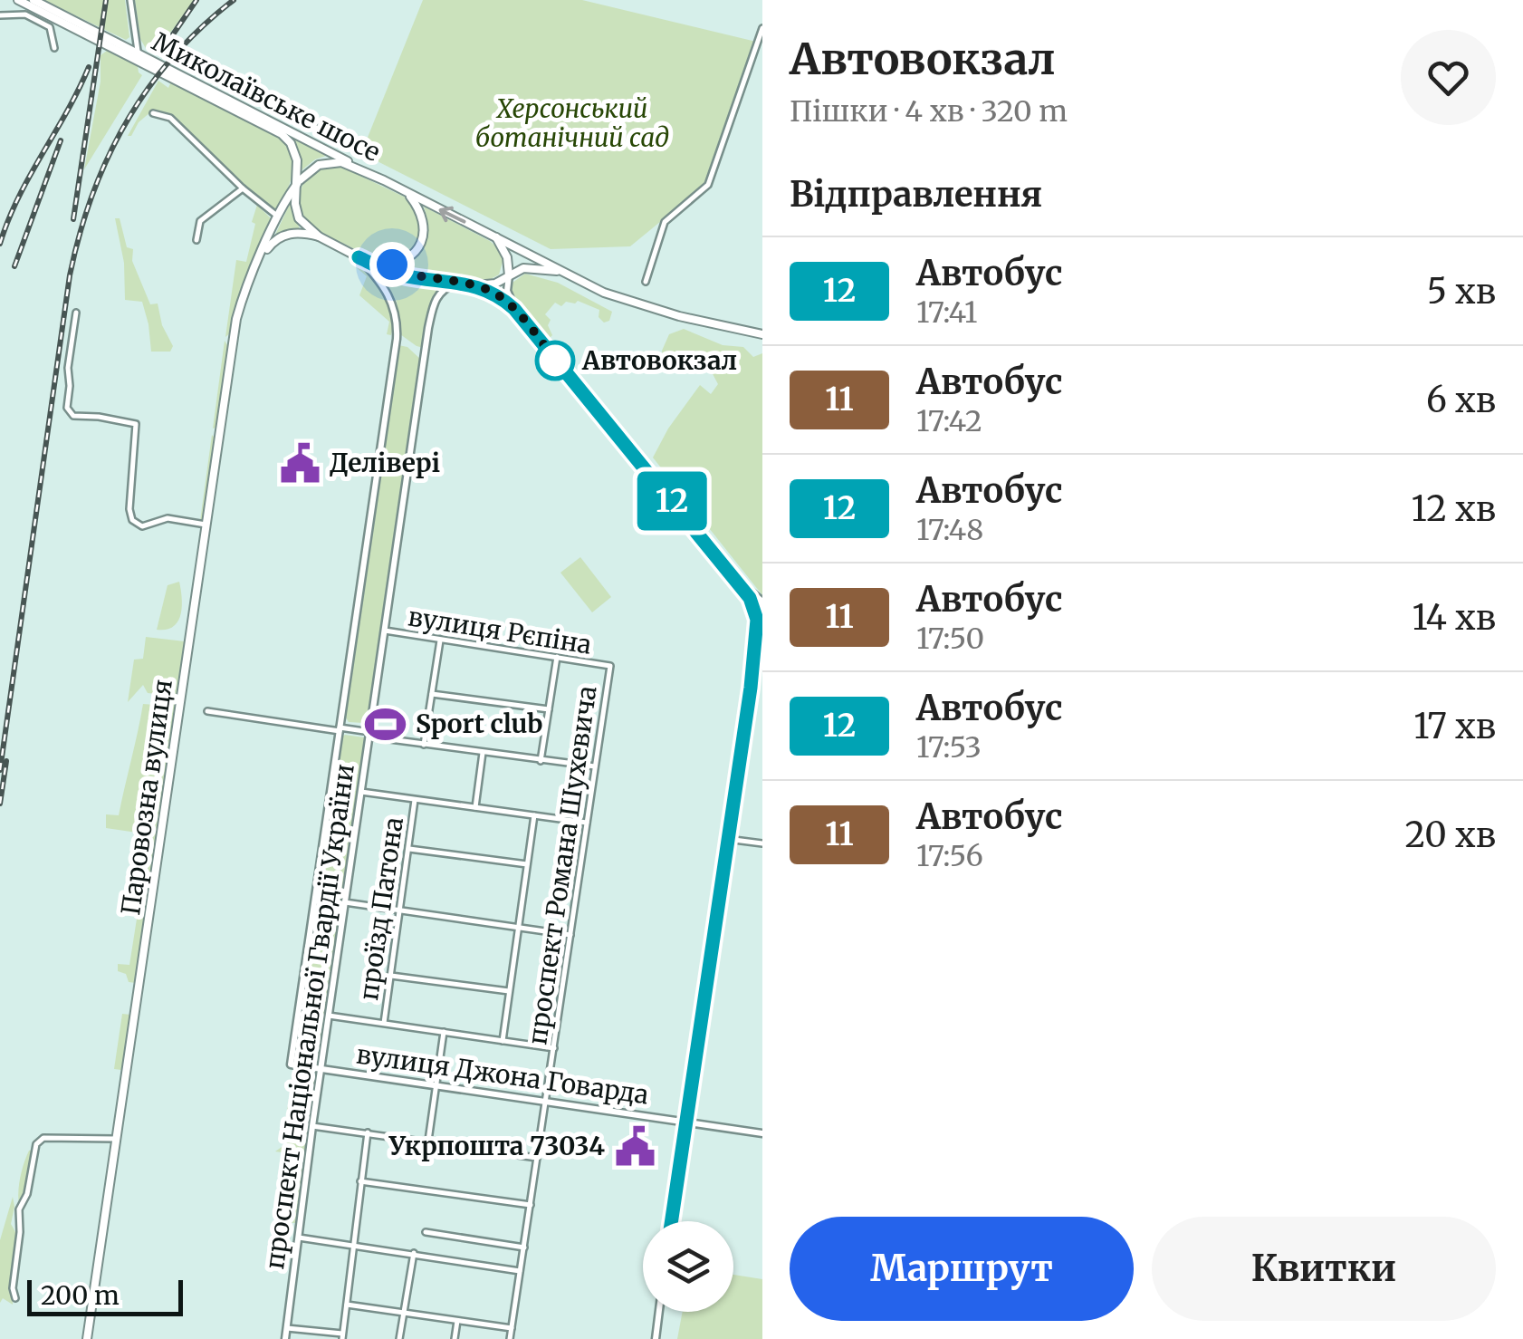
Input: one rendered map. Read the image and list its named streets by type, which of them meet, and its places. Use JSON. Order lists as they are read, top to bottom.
{
  "streets": {
    "main road": ["Миколаївське шосе", "Паровозна вулиця"],
    "street": [
      "вулиця Рєпіна",
      "проспект Романа Шухевича",
      "проїзд Патона",
      "проспект Національної Гвардії України",
      "вулиця Джона Говарда"
    ]
  },
  "crossings": [
    ["Миколаївське шосе", "Паровозна вулиця"],
    ["Миколаївське шосе", "проспект Національної Гвардії України"],
    ["вулиця Рєпіна", "проспект Романа Шухевича"],
    ["вулиця Рєпіна", "проспект Національної Гвардії України"],
    ["Паровозна вулиця", "проспект Національної Гвардії України"],
    ["проспект Романа Шухевича", "вулиця Джона Говарда"],
    ["проспект Національної Гвардії України", "вулиця Джона Говарда"]
  ],
  "parks": ["Херсонський ботанічний сад"],
  "places": {
    "other": ["Автовокзал"],
    "public building": ["Делівері", "Укрпошта 73034"],
    "sports": ["Sport club"]
  },
  "lines": ["bus line 12"],
  "scale_bar": "200 m",
  "page": {
    "on_map": "12",
    "heading": [
      ["Автовокзал", "Пішки · 4 хв · 320 m"],
      "Відправлення"
    ],
    "list": [
      {
        "mark": "12",
        "name": "Автобус",
        "note": "17:41",
        "value": "5 хв"
      },
      {
        "mark": "11",
        "name": "Автобус",
        "note": "17:42",
        "value": "6 хв"
      },
      {
        "mark": "12",
        "name": "Автобус",
        "note": "17:48",
        "value": "12 хв"
      },
      {
        "mark": "11",
        "name": "Автобус",
        "note": "17:50",
        "value": "14 хв"
      },
      {
        "mark": "12",
        "name": "Автобус",
        "note": "17:53",
        "value": "17 хв"
      },
      {
        "mark": "11",
        "name": "Автобус",
        "note": "17:56",
        "value": "20 хв"
      }
    ],
    "buttons": ["Маршрут", "Квитки"],
    "scale": "200 m"
  }
}
